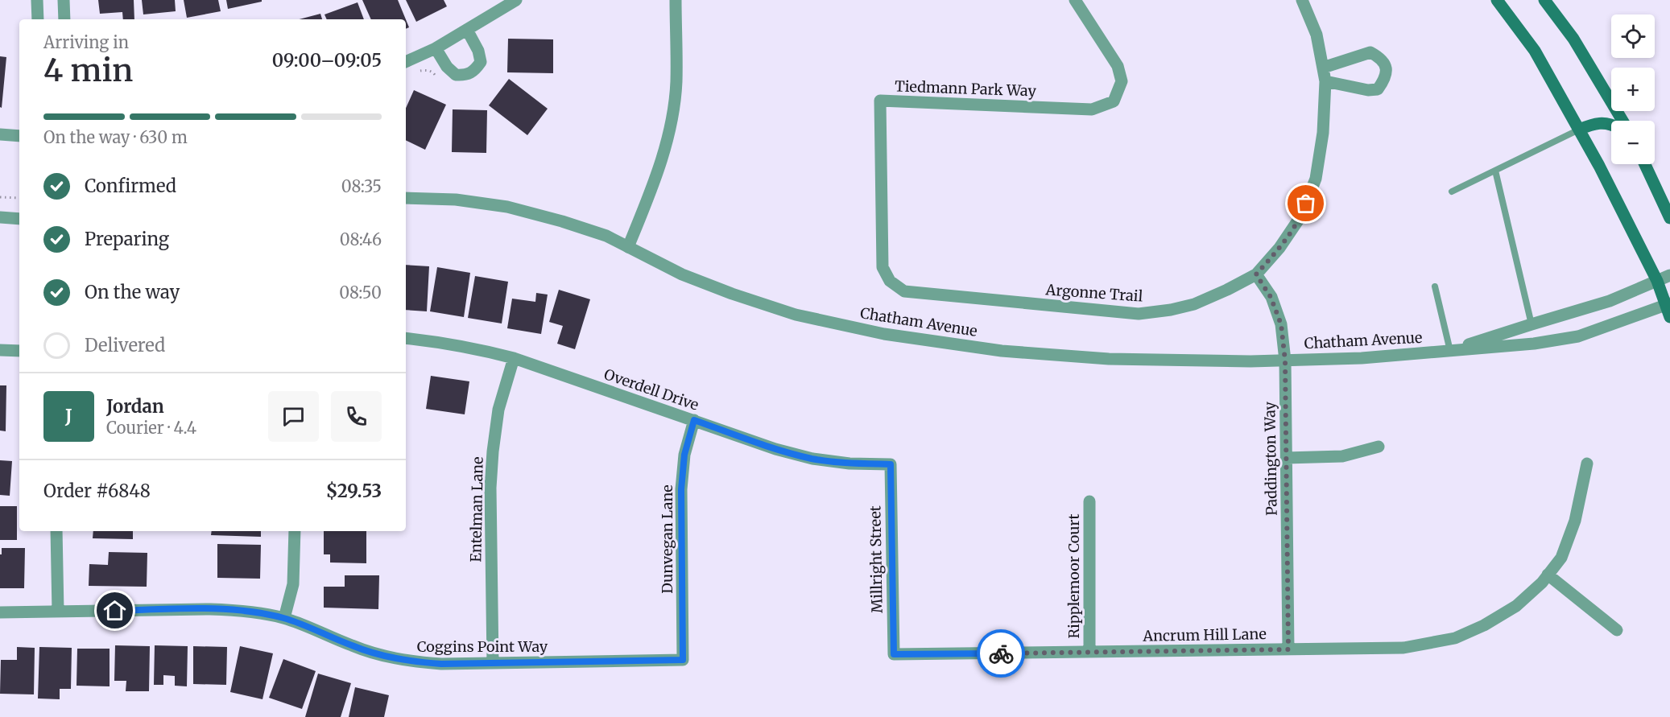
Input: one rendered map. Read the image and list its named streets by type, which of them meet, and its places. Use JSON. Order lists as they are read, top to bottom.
{
  "streets": {
    "street": [
      "Tiedmann Park Way",
      "Argonne Trail",
      "Chatham Avenue",
      "Overdell Drive",
      "Paddington Way",
      "Entelman Lane",
      "Dunvegan Lane",
      "Millright Street",
      "Ripplemoor Court",
      "Ancrum Hill Lane",
      "Coggins Point Way"
    ]
  },
  "crossings": [
    ["Tiedmann Park Way", "Argonne Trail"],
    ["Argonne Trail", "Paddington Way"],
    ["Chatham Avenue", "Paddington Way"],
    ["Overdell Drive", "Entelman Lane"],
    ["Overdell Drive", "Dunvegan Lane"],
    ["Overdell Drive", "Millright Street"],
    ["Paddington Way", "Ancrum Hill Lane"],
    ["Entelman Lane", "Coggins Point Way"],
    ["Dunvegan Lane", "Coggins Point Way"],
    ["Millright Street", "Ancrum Hill Lane"],
    ["Ripplemoor Court", "Ancrum Hill Lane"]
  ],
  "page": {
    "map_buttons": ["+", "−"],
    "heading": ["4 min", "Arriving in", "09:00–09:05"],
    "panel": [
      "Jordan",
      "Courier · 4.4",
      "Order #6848",
      "$29.53"
    ],
    "bar": "On the way · 630 m",
    "list": [
      ["Confirmed", "08:35"],
      ["Preparing", "08:46"],
      ["On the way", "08:50"],
      "Delivered"
    ],
    "round": "J"
  }
}
